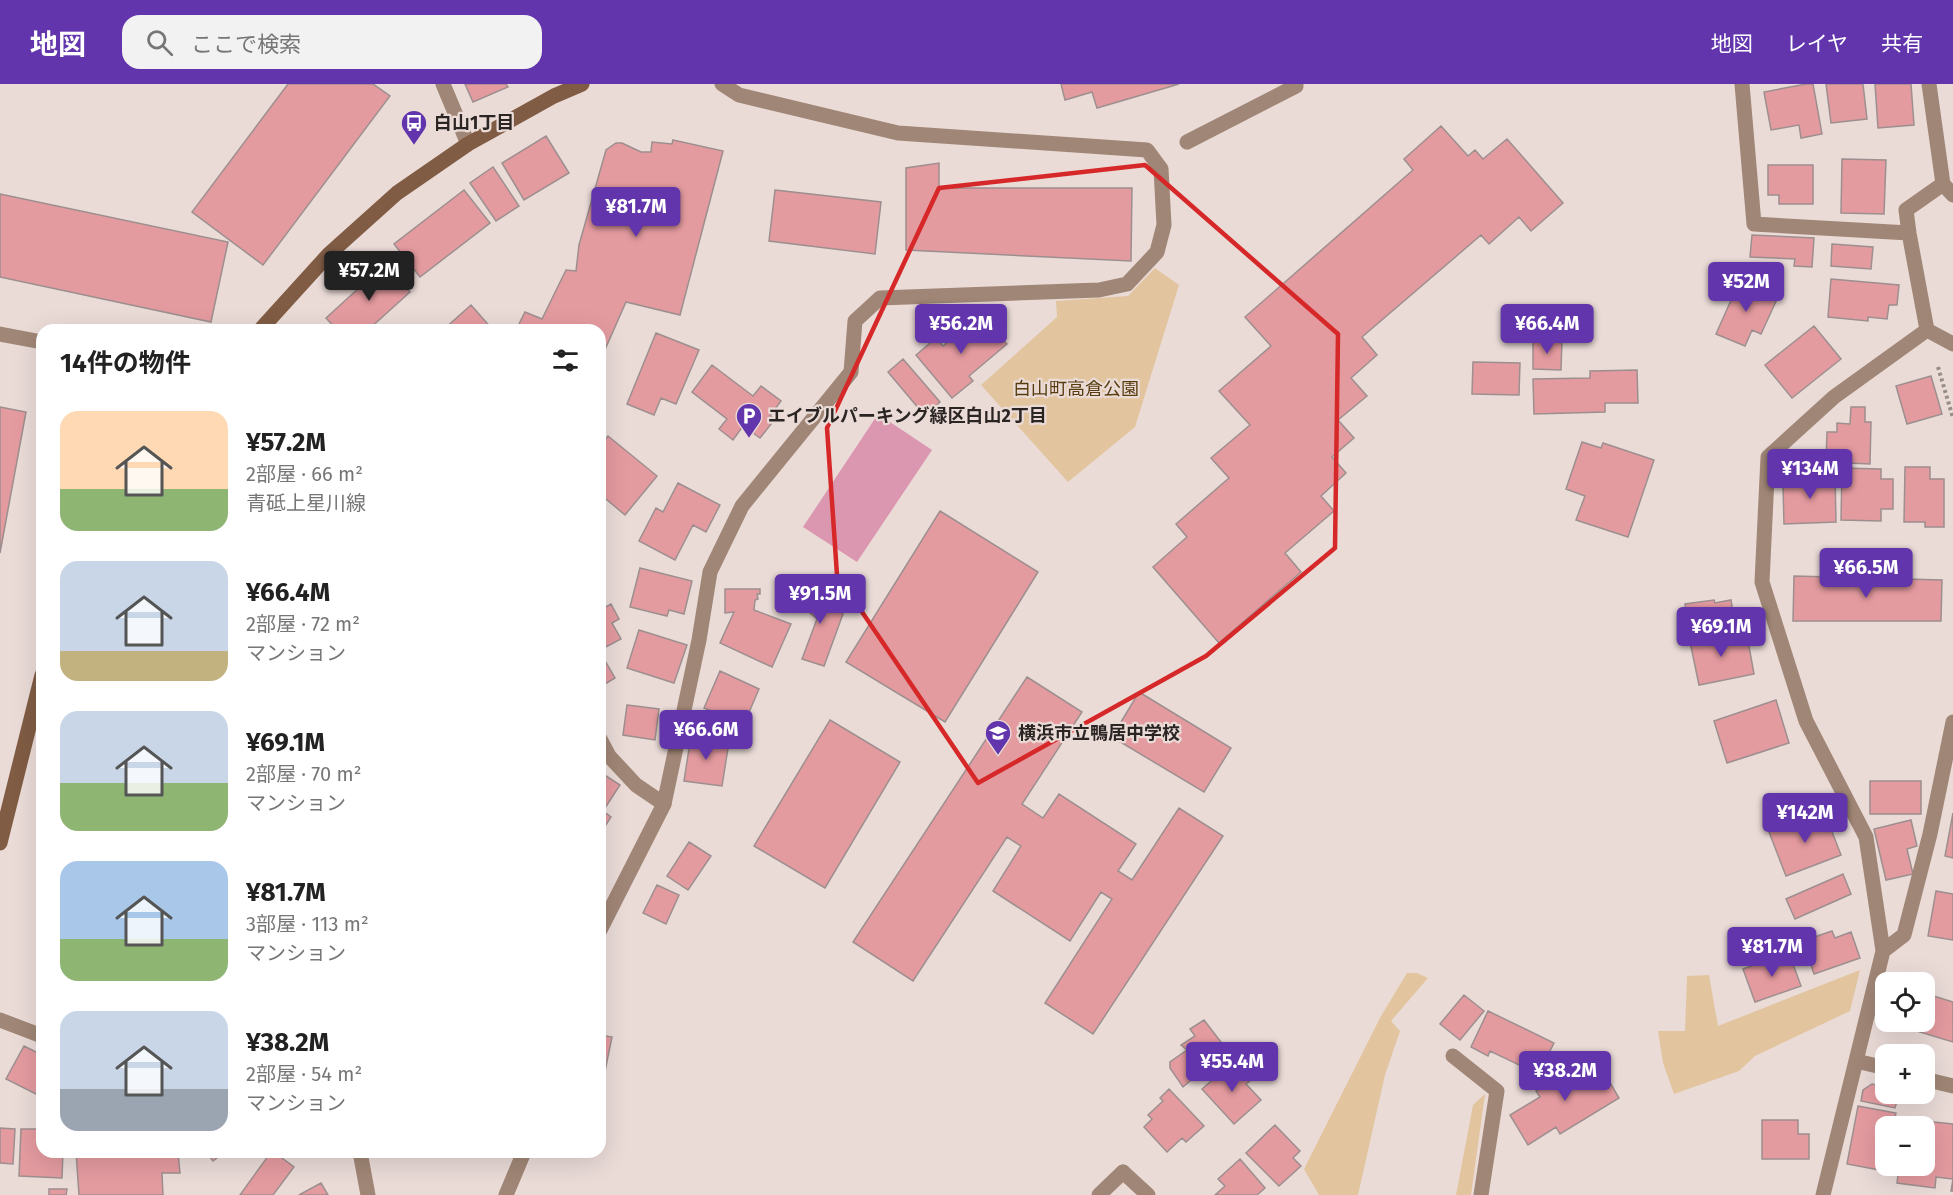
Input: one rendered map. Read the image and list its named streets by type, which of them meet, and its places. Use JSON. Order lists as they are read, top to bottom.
{
  "parks": ["白山町高倉公園"],
  "places": {
    "bus stop": ["白山1丁目"],
    "parking": ["エイブルパーキング緑区白山2丁目"],
    "school or university": ["横浜市立鴨居中学校"]
  },
  "page": {
    "header": "地図",
    "search": "ここで検索",
    "nav": ["地図", "レイヤ", "共有"],
    "price": [
      "¥81.7M",
      "¥57.2M",
      "¥52M",
      "¥56.2M",
      "¥66.4M",
      "¥134M",
      "¥66.5M",
      "¥91.5M",
      "¥69.1M",
      "¥66.6M",
      "¥142M",
      "¥81.7M",
      "¥55.4M",
      "¥38.2M"
    ],
    "heading": "14件の物件",
    "list": [
      {
        "name": "¥57.2M",
        "note": "2部屋 · 66 m² · 青砥上星川線"
      },
      {
        "name": "¥66.4M",
        "note": "2部屋 · 72 m² · マンション"
      },
      {
        "name": "¥69.1M",
        "note": "2部屋 · 70 m² · マンション"
      },
      {
        "name": "¥81.7M",
        "note": "3部屋 · 113 m² · マンション"
      },
      {
        "name": "¥38.2M",
        "note": "2部屋 · 54 m² · マンション"
      }
    ],
    "map_buttons": ["+", "−"]
  }
}
